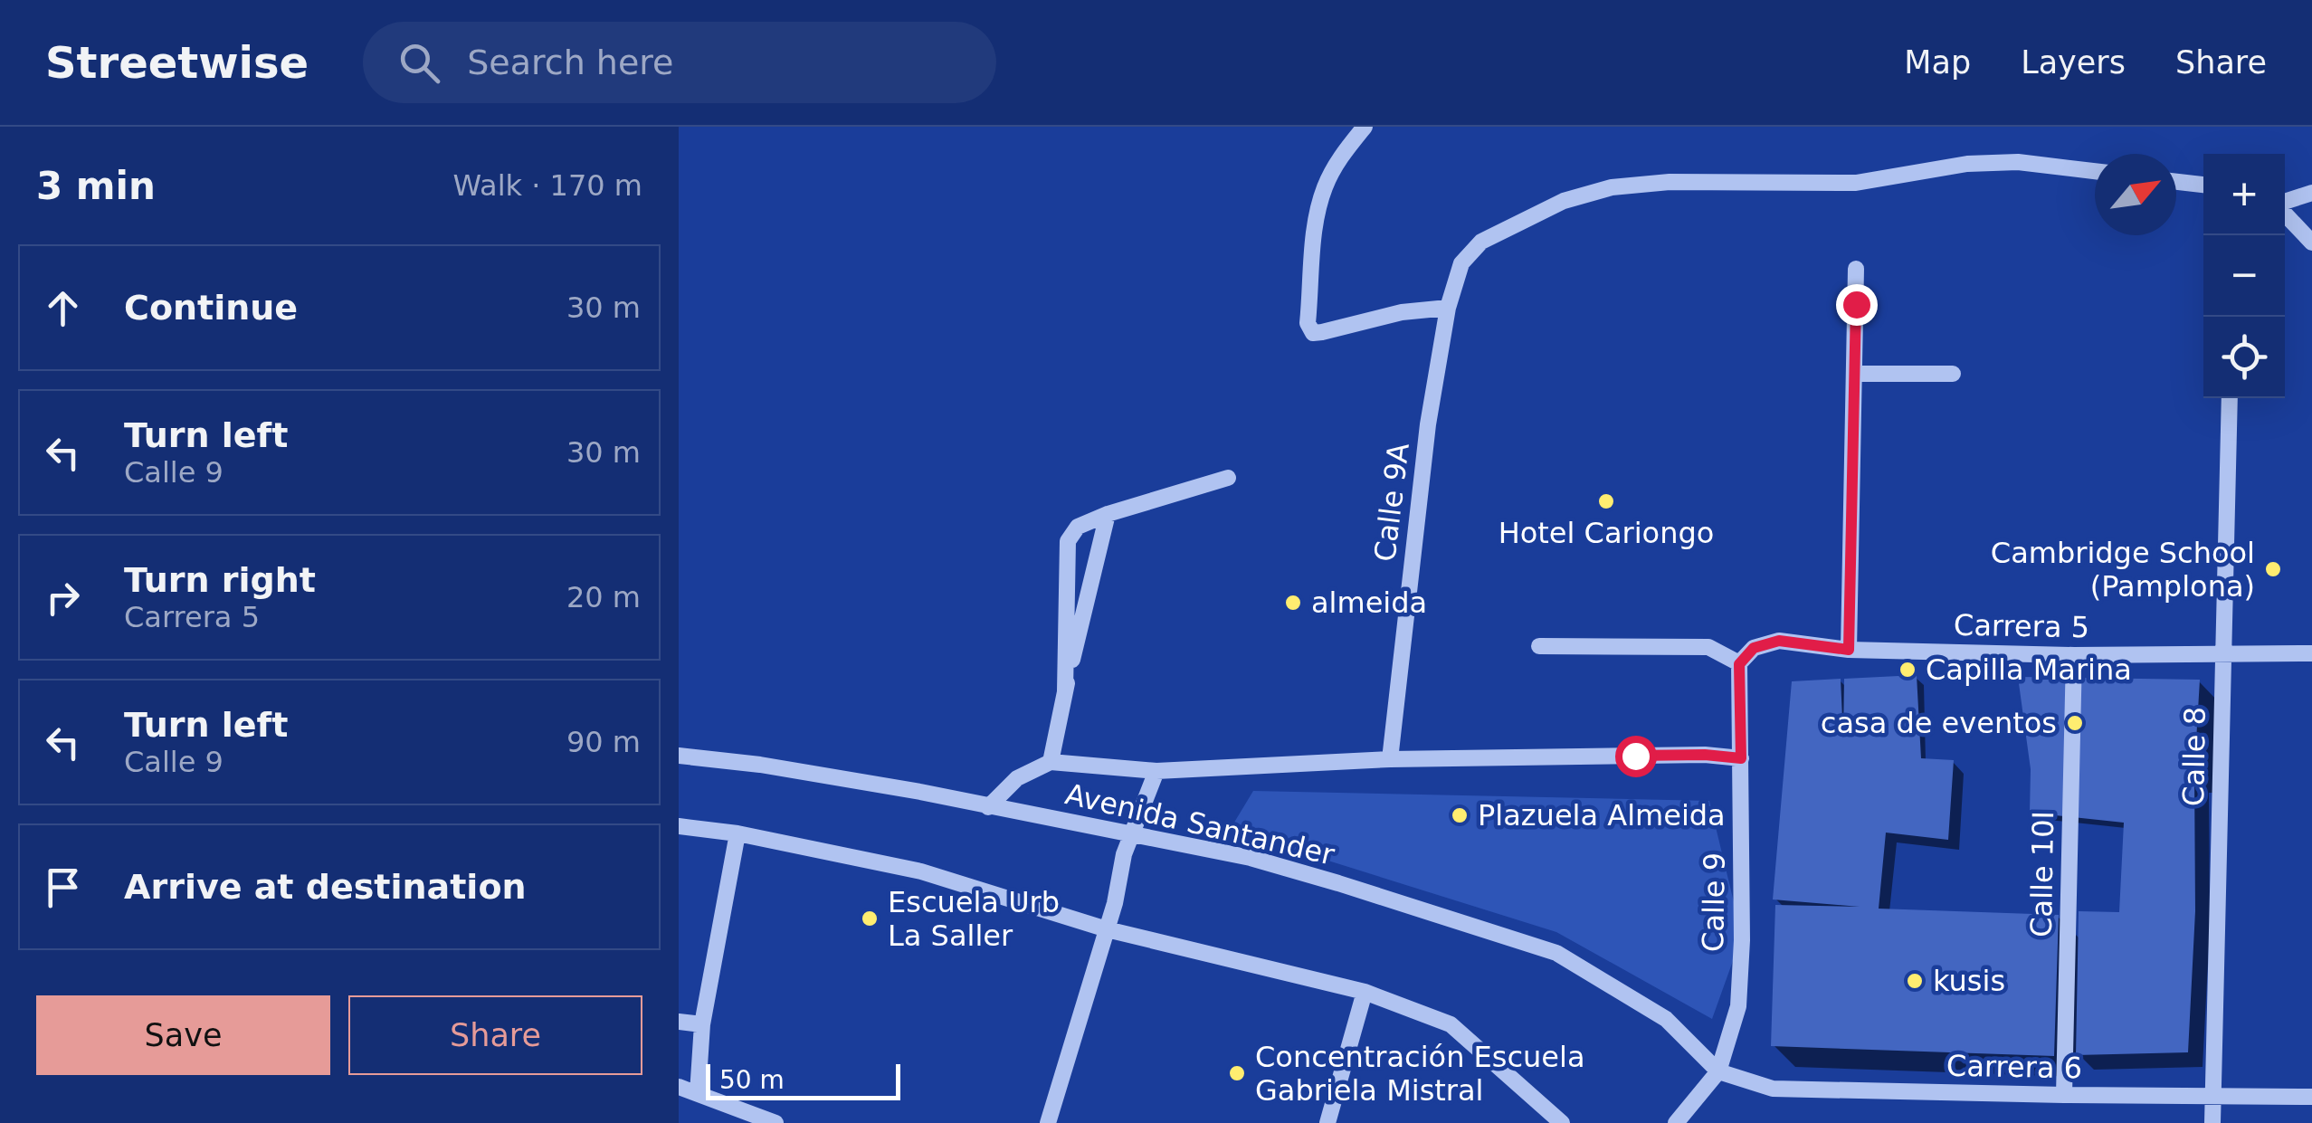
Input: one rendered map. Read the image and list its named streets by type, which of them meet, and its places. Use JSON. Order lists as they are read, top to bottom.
{
  "streets": {
    "street": [
      "Calle 9A",
      "Carrera 5",
      "Calle 8",
      "Avenida Santander",
      "Calle 10I",
      "Calle 9",
      "Carrera 6"
    ]
  },
  "crossings": [
    ["Carrera 5", "Calle 8"],
    ["Carrera 5", "Calle 10I"],
    ["Carrera 5", "Calle 9"],
    ["Calle 8", "Carrera 6"],
    ["Avenida Santander", "Calle 9"],
    ["Avenida Santander", "Carrera 6"],
    ["Calle 10I", "Carrera 6"],
    ["Calle 9", "Carrera 6"]
  ],
  "places": [
    "Hotel Cariongo",
    "Cambridge School (Pamplona)",
    "almeida",
    "Capilla Marina",
    "casa de eventos",
    "Plazuela Almeida",
    "Escuela Urb La Saller",
    "kusis",
    "Concentración Escuela Gabriela Mistral"
  ],
  "scale_bar": "50 m",
  "north": "top right",
  "page": {
    "header": "Streetwise",
    "search": "Search here",
    "nav": ["Map", "Layers", "Share"],
    "heading": ["3 min", "Walk · 170 m"],
    "map_buttons": ["+", "−"],
    "list": [
      ["Continue", "30 m"],
      ["Turn left", "Calle 9", "30 m"],
      ["Turn right", "Carrera 5", "20 m"],
      ["Turn left", "Calle 9", "90 m"],
      "Arrive at destination"
    ],
    "buttons": ["Save", "Share"],
    "scale": "50 m"
  }
}
